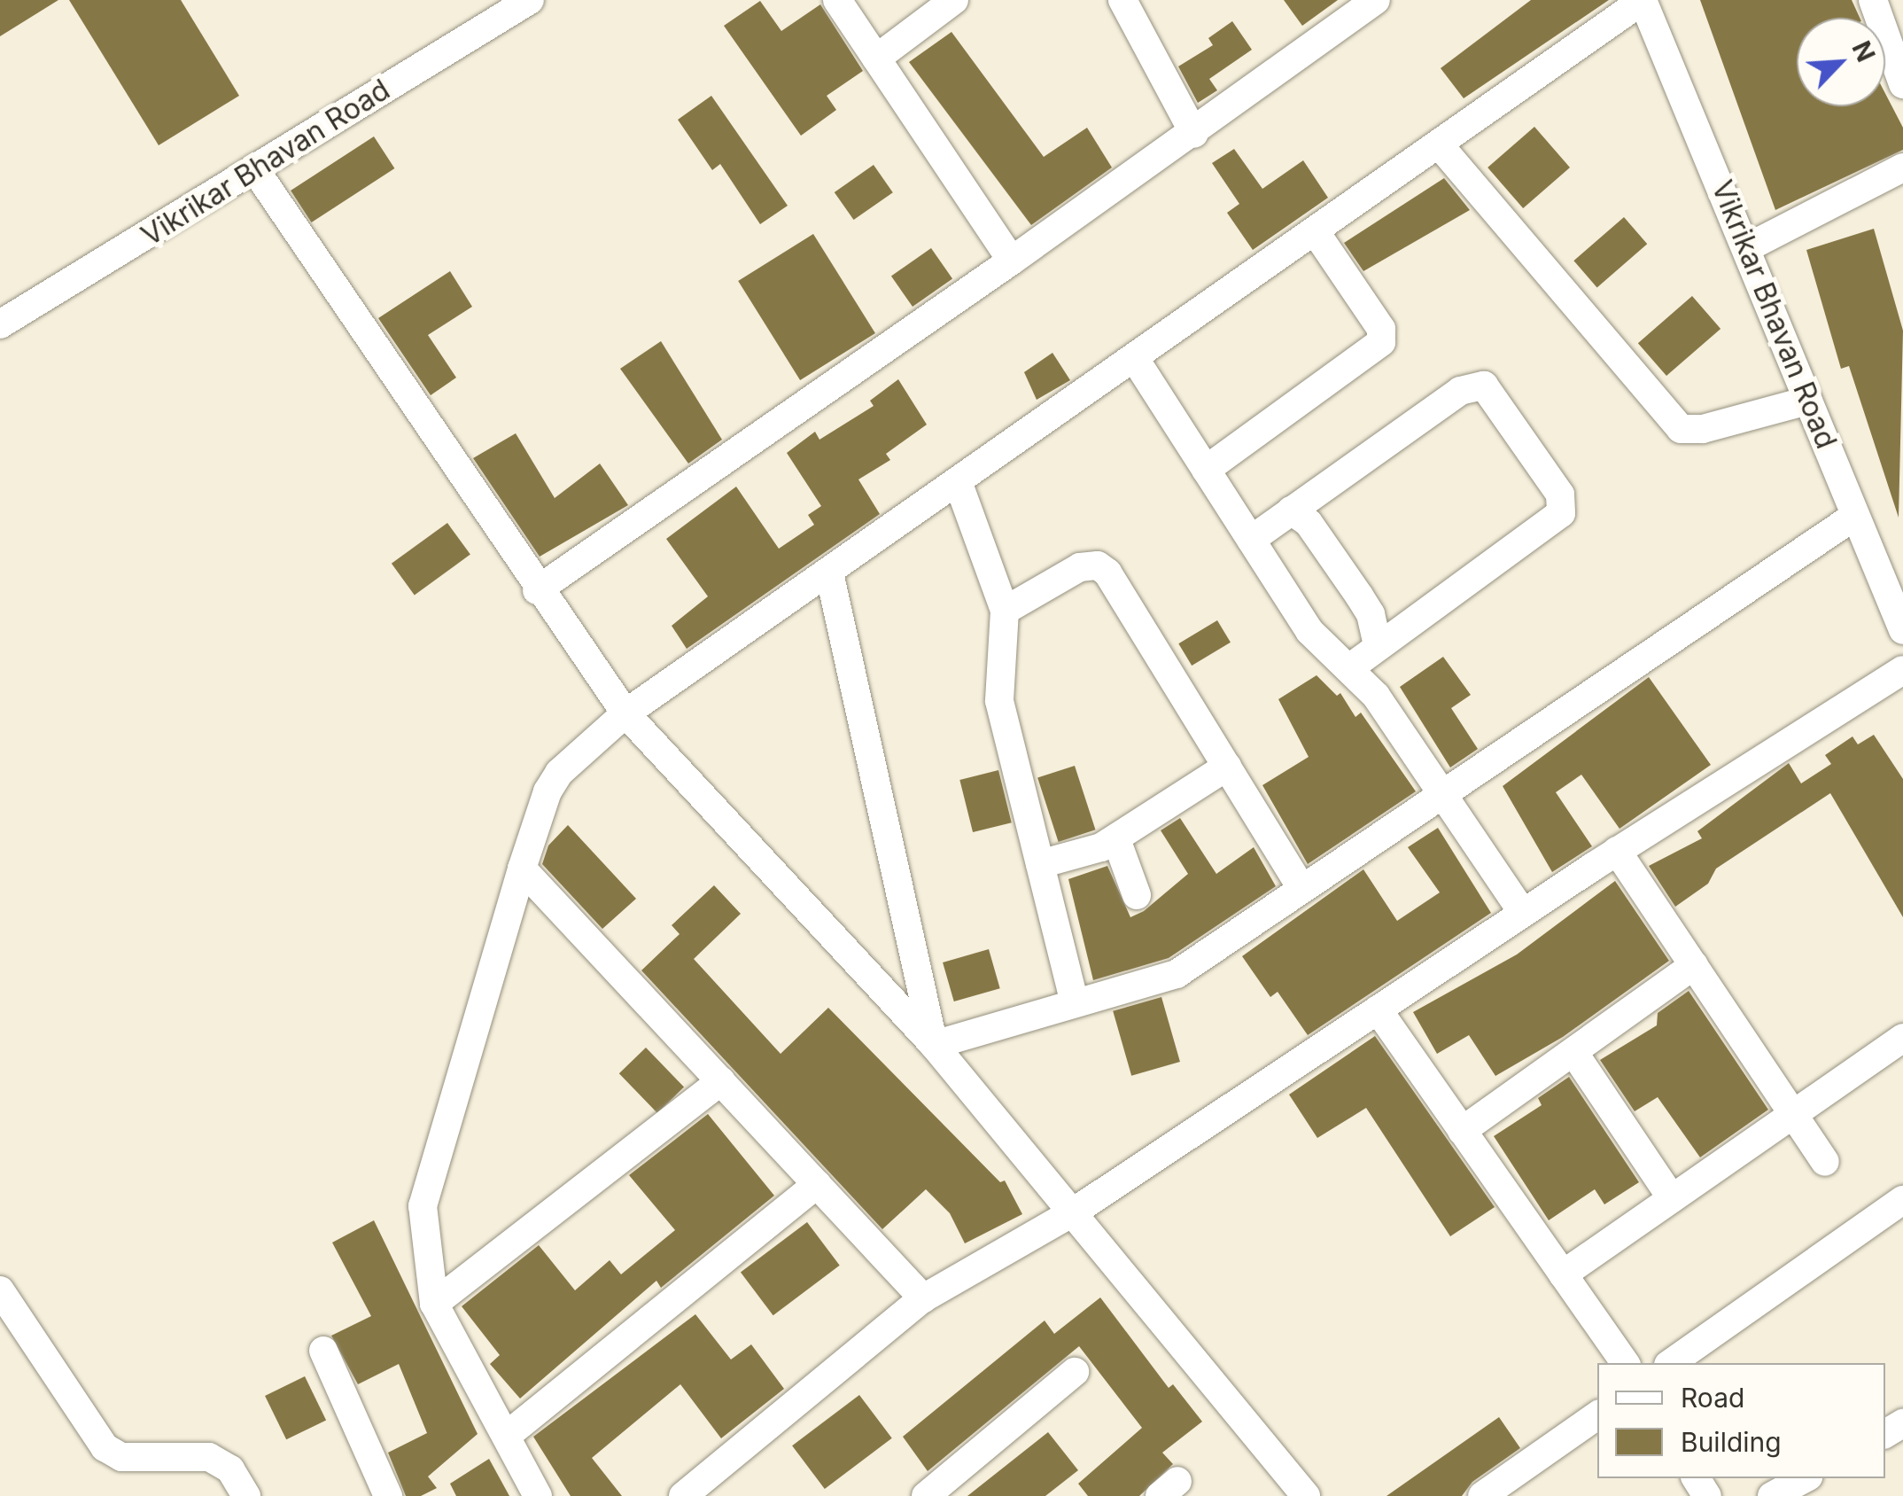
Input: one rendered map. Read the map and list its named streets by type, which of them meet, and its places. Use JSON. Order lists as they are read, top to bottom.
{
  "streets": {
    "street": ["Vikrikar Bhavan Road"]
  },
  "legend": ["Road", "Building"],
  "north": "top right"
}
